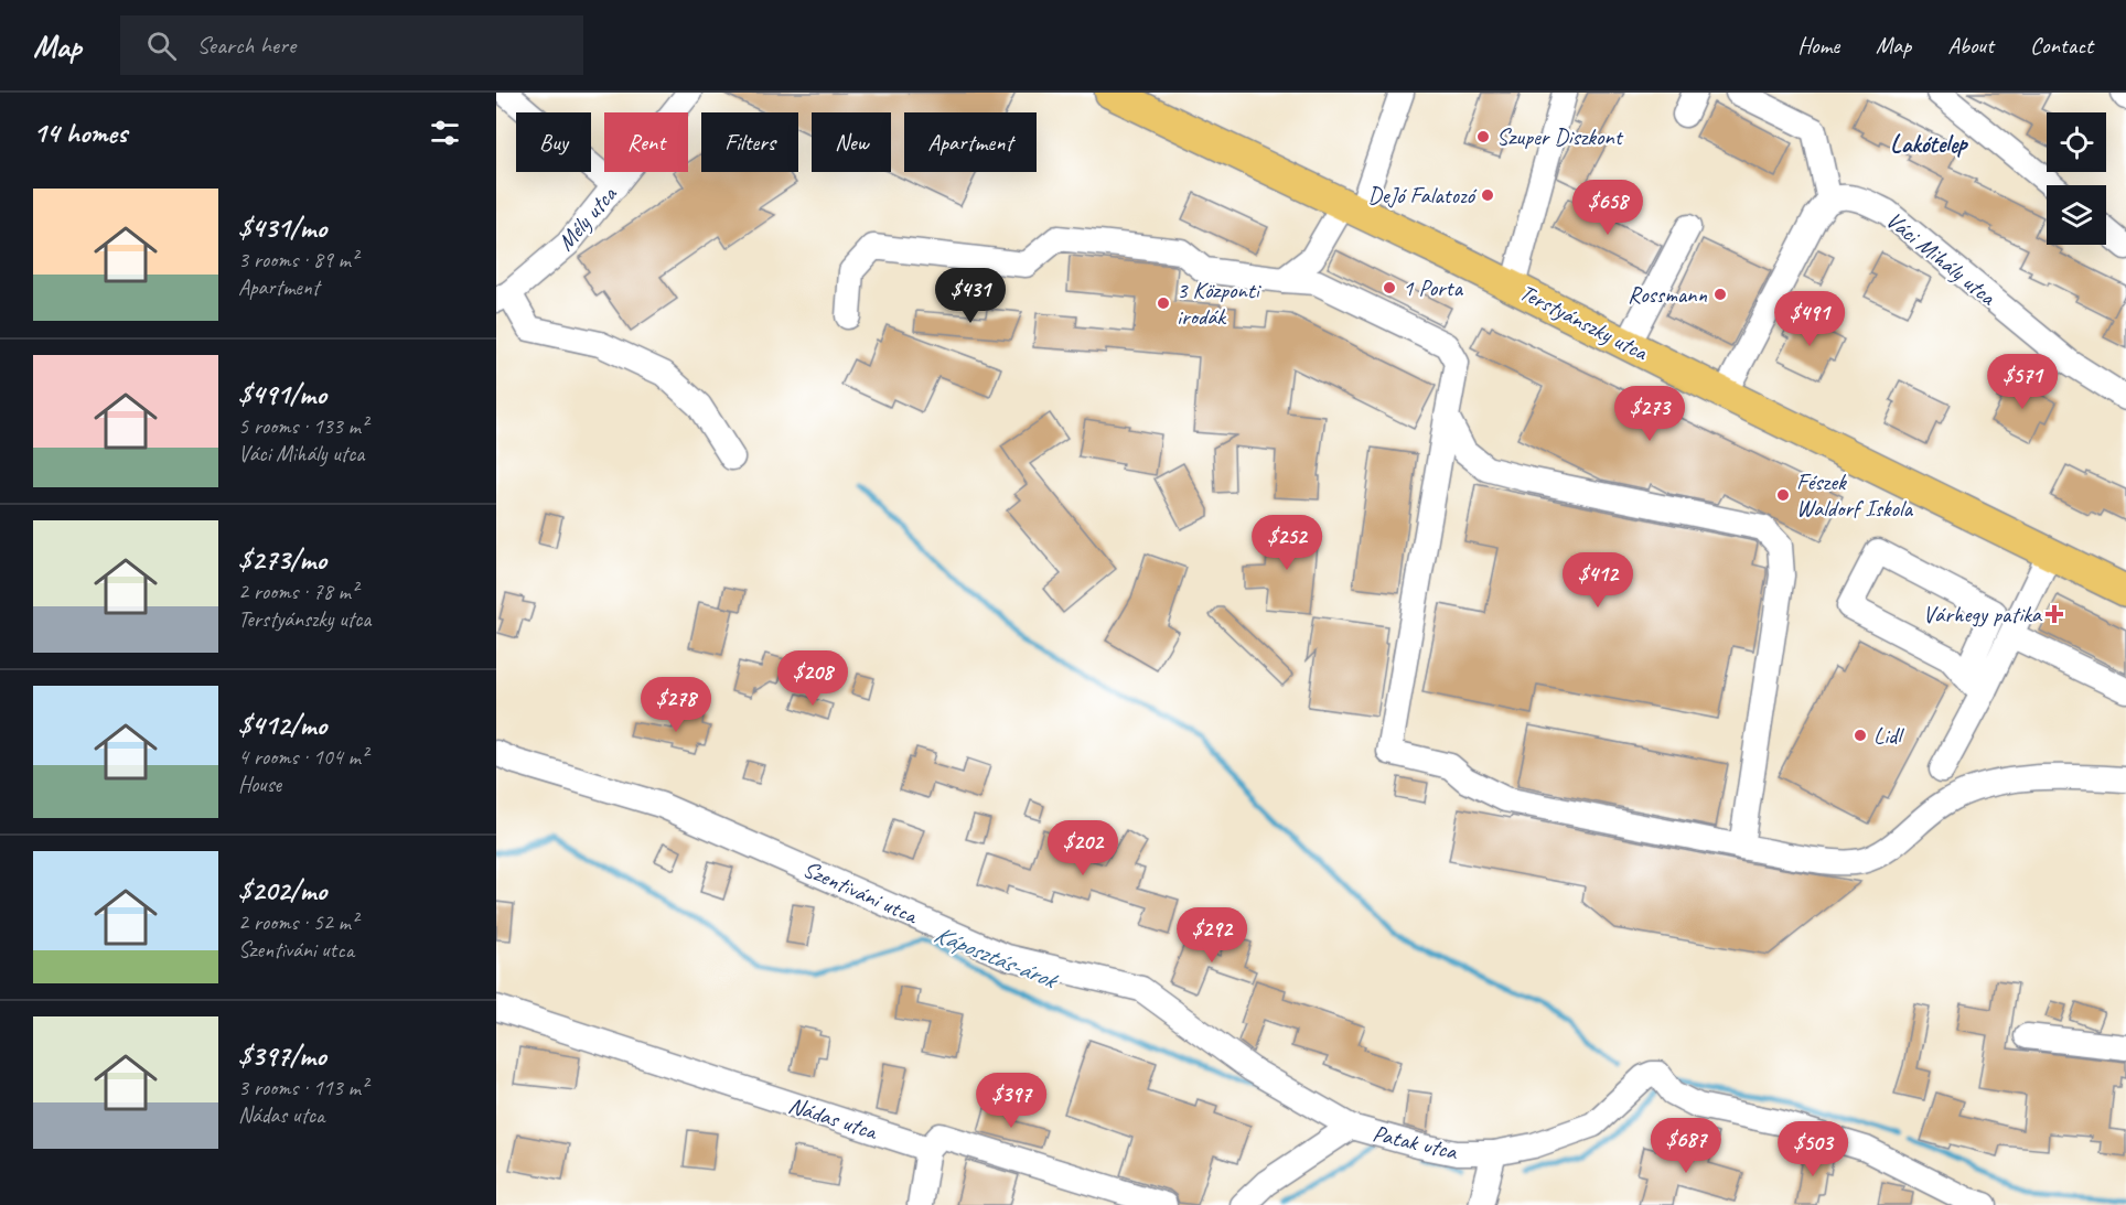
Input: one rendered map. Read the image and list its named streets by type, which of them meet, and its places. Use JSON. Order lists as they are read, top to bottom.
{
  "streets": {
    "main road": ["Terstyánszky utca"],
    "street": [
      "Mély utca",
      "Váci Mihály utca",
      "Szentiváni utca",
      "Nádas utca",
      "Patak utca"
    ]
  },
  "crossings": [
    ["Szentiváni utca", "Patak utca"]
  ],
  "districts": ["Lakótelep"],
  "water": ["Káposztás-árok"],
  "places": {
    "other": [
      "Szuper Diszkont",
      "DeJó Falatozó",
      "1 Porta",
      "Rossmann",
      "3 Központi irodák",
      "Fészek Waldorf Iskola",
      "Lidl"
    ],
    "health": ["Várhegy patika"]
  },
  "page": {
    "header": "Map",
    "search": "Search here",
    "nav": [
      "Home",
      "Map",
      "About",
      "Contact"
    ],
    "heading": "14 homes",
    "chip": [
      "Buy",
      "Rent",
      "Filters",
      "New",
      "Apartment"
    ],
    "list": [
      {
        "name": "$431/mo",
        "note": "3 rooms · 89 m² · Apartment"
      },
      {
        "name": "$491/mo",
        "note": "5 rooms · 133 m² · Váci Mihály utca"
      },
      {
        "name": "$273/mo",
        "note": "2 rooms · 78 m² · Terstyánszky utca"
      },
      {
        "name": "$412/mo",
        "note": "4 rooms · 104 m² · House"
      },
      {
        "name": "$202/mo",
        "note": "2 rooms · 52 m² · Szentiváni utca"
      },
      {
        "name": "$397/mo",
        "note": "3 rooms · 113 m² · Nádas utca"
      }
    ],
    "price": [
      "$658",
      "$431",
      "$491",
      "$571",
      "$273",
      "$252",
      "$412",
      "$208",
      "$278",
      "$202",
      "$292",
      "$397",
      "$687",
      "$503"
    ]
  }
}
